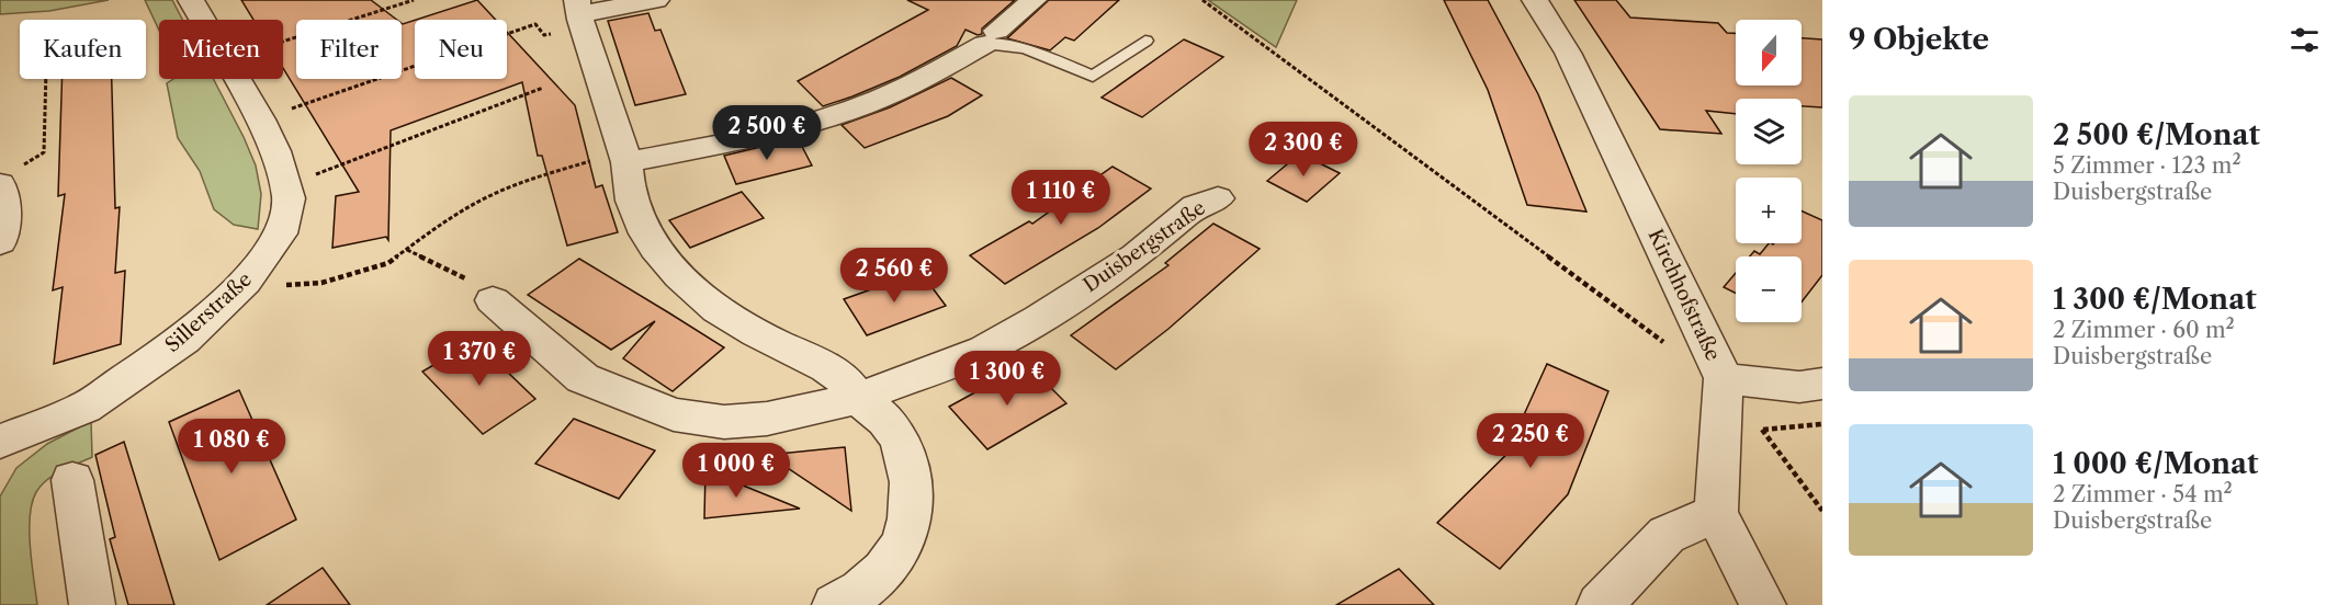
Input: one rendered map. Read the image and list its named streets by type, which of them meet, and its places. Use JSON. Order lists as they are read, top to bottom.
{
  "streets": {
    "street": ["Duisbergstraße", "Kirchhofstraße", "Sillerstraße"]
  },
  "north": "bottom",
  "page": {
    "heading": "9 Objekte",
    "map_buttons": ["+", "−"],
    "chip": [
      "Kaufen",
      "Mieten",
      "Filter",
      "Neu"
    ],
    "list": [
      {
        "name": "2 500 €/Monat",
        "note": "5 Zimmer · 123 m² · Duisbergstraße"
      },
      {
        "name": "1 300 €/Monat",
        "note": "2 Zimmer · 60 m² · Duisbergstraße"
      },
      {
        "name": "1 000 €/Monat",
        "note": "2 Zimmer · 54 m² · Duisbergstraße"
      }
    ],
    "price": [
      "2 500 €",
      "2 300 €",
      "1 110 €",
      "2 560 €",
      "1 370 €",
      "1 300 €",
      "2 250 €",
      "1 080 €",
      "1 000 €"
    ]
  }
}
